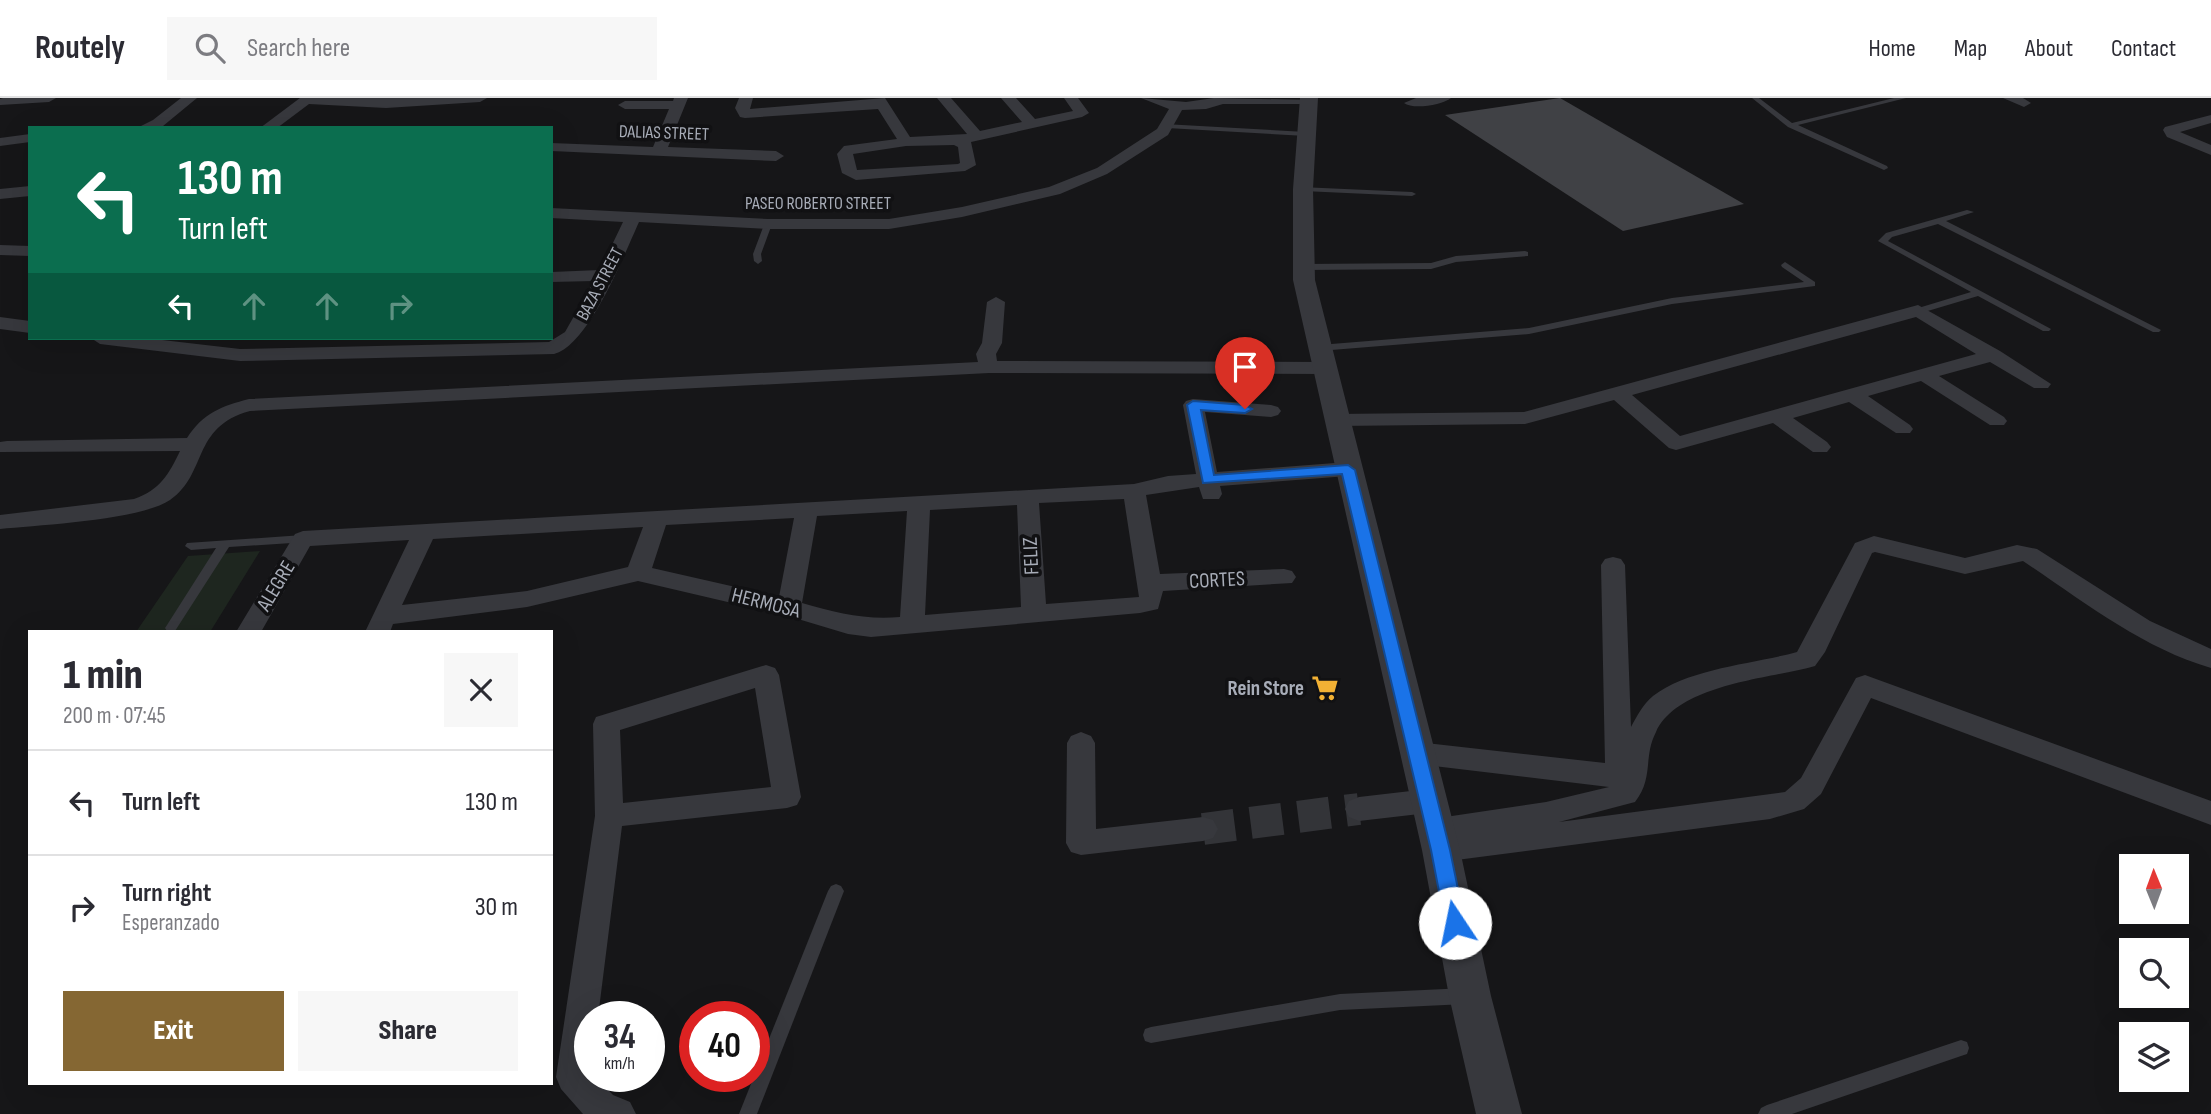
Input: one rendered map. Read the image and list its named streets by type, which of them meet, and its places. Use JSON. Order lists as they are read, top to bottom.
{
  "streets": {
    "street": [
      "DALIAS STREET",
      "PASEO ROBERTO STREET",
      "BAZA STREET",
      "FELIZ",
      "CORTES",
      "ALEGRE",
      "HERMOSA"
    ]
  },
  "crossings": [
    ["PASEO ROBERTO STREET", "BAZA STREET"],
    ["FELIZ", "HERMOSA"],
    ["CORTES", "HERMOSA"]
  ],
  "places": {
    "supermarket": ["Rein Store"]
  },
  "north": "top",
  "page": {
    "header": "Routely",
    "search": "Search here",
    "nav": [
      "Home",
      "Map",
      "About",
      "Contact"
    ],
    "turn": ["130 m", "Turn left"],
    "heading": ["1 min", "200 m · 07:45"],
    "list": [
      {
        "name": "Turn left",
        "value": "130 m"
      },
      {
        "name": "Turn right",
        "note": "Esperanzado",
        "value": "30 m"
      }
    ],
    "buttons": ["Exit", "Share"],
    "speed": "34 km/h",
    "limit": "40"
  }
}
